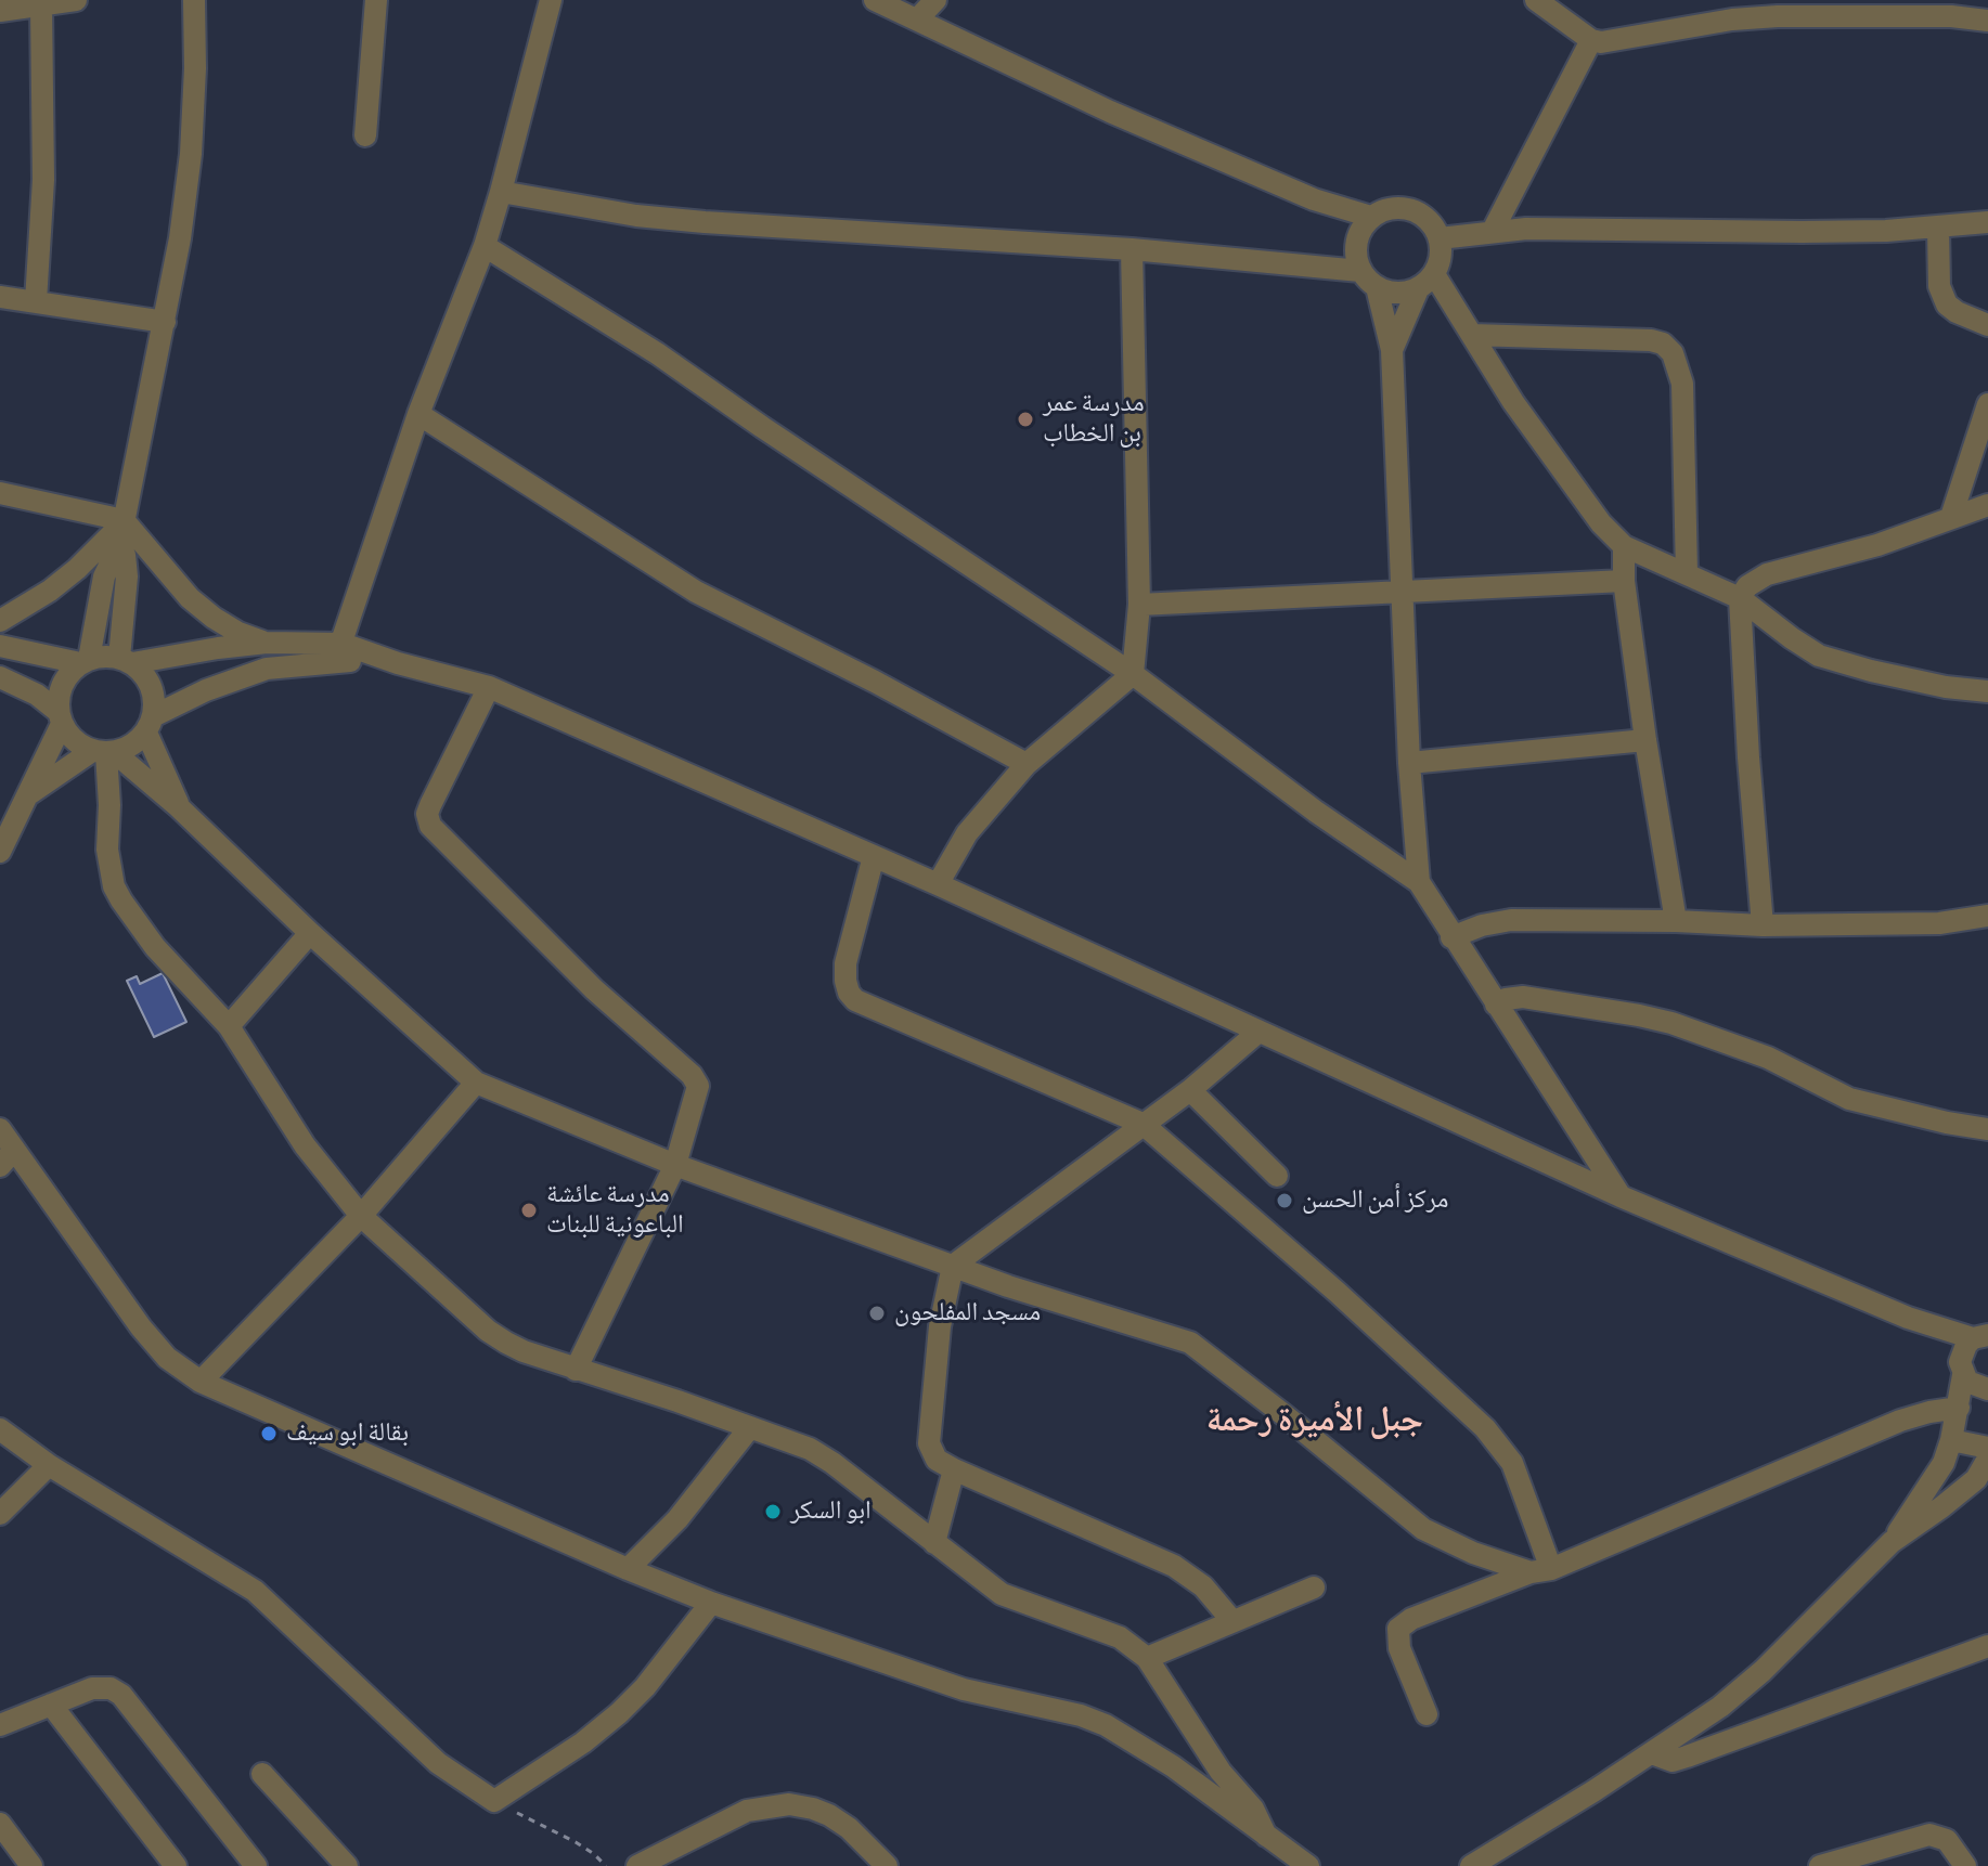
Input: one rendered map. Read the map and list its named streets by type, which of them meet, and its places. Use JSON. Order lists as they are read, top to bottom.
{
  "districts": ["جبل الأميرة رحمة"],
  "places": [
    "مدرسة عمر بن الخطاب",
    "مركز أمن الحسن",
    "مدرسة عائشة الباعونية للبنات",
    "مسجد المفلحون",
    "بقالة ابو سيف",
    "ابو السكر"
  ]
}
